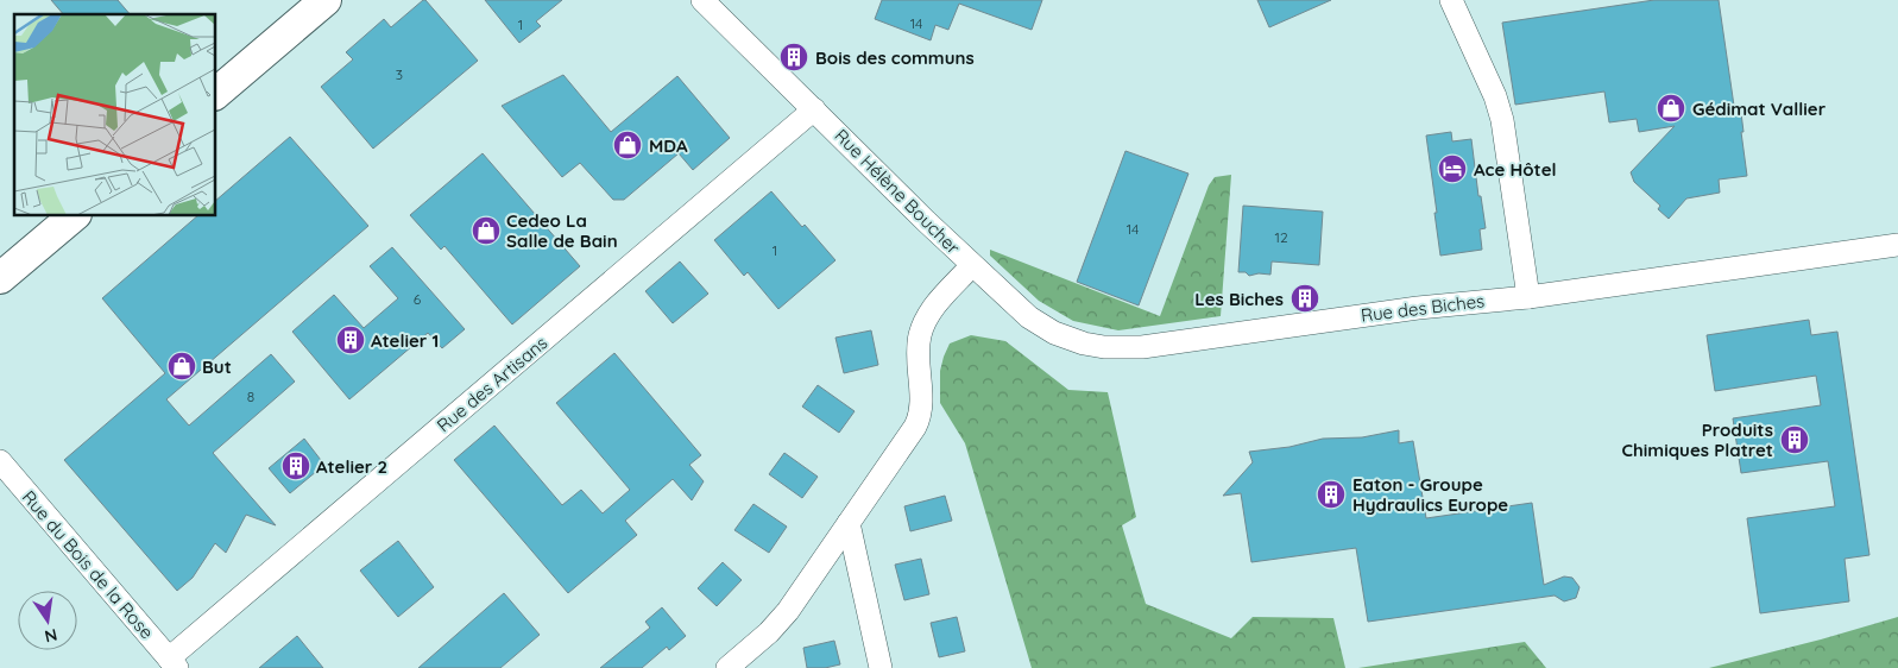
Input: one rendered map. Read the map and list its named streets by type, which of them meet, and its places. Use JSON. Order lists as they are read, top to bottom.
{
  "streets": {
    "street": [
      "Rue Hélène Boucher",
      "Rue des Biches",
      "Rue des Artisans",
      "Rue du Bois de la Rose"
    ]
  },
  "crossings": [
    ["Rue Hélène Boucher", "Rue des Biches"],
    ["Rue Hélène Boucher", "Rue des Artisans"],
    ["Rue des Artisans", "Rue du Bois de la Rose"]
  ],
  "places": {
    "building": [
      "Bois des communs",
      "Les Biches",
      "Atelier 1",
      "Produits Chimiques Platret",
      "Atelier 2",
      "Eaton - Groupe Hydraulics Europe"
    ],
    "shop": [
      "Gédimat Vallier",
      "MDA",
      "Cedeo La Salle de Bain",
      "But"
    ],
    "hotel": ["Ace Hôtel"]
  },
  "house_numbers": [
    "14",
    "1",
    "3",
    "14",
    "12",
    "1",
    "6",
    "8"
  ],
  "north": "bottom"
}
